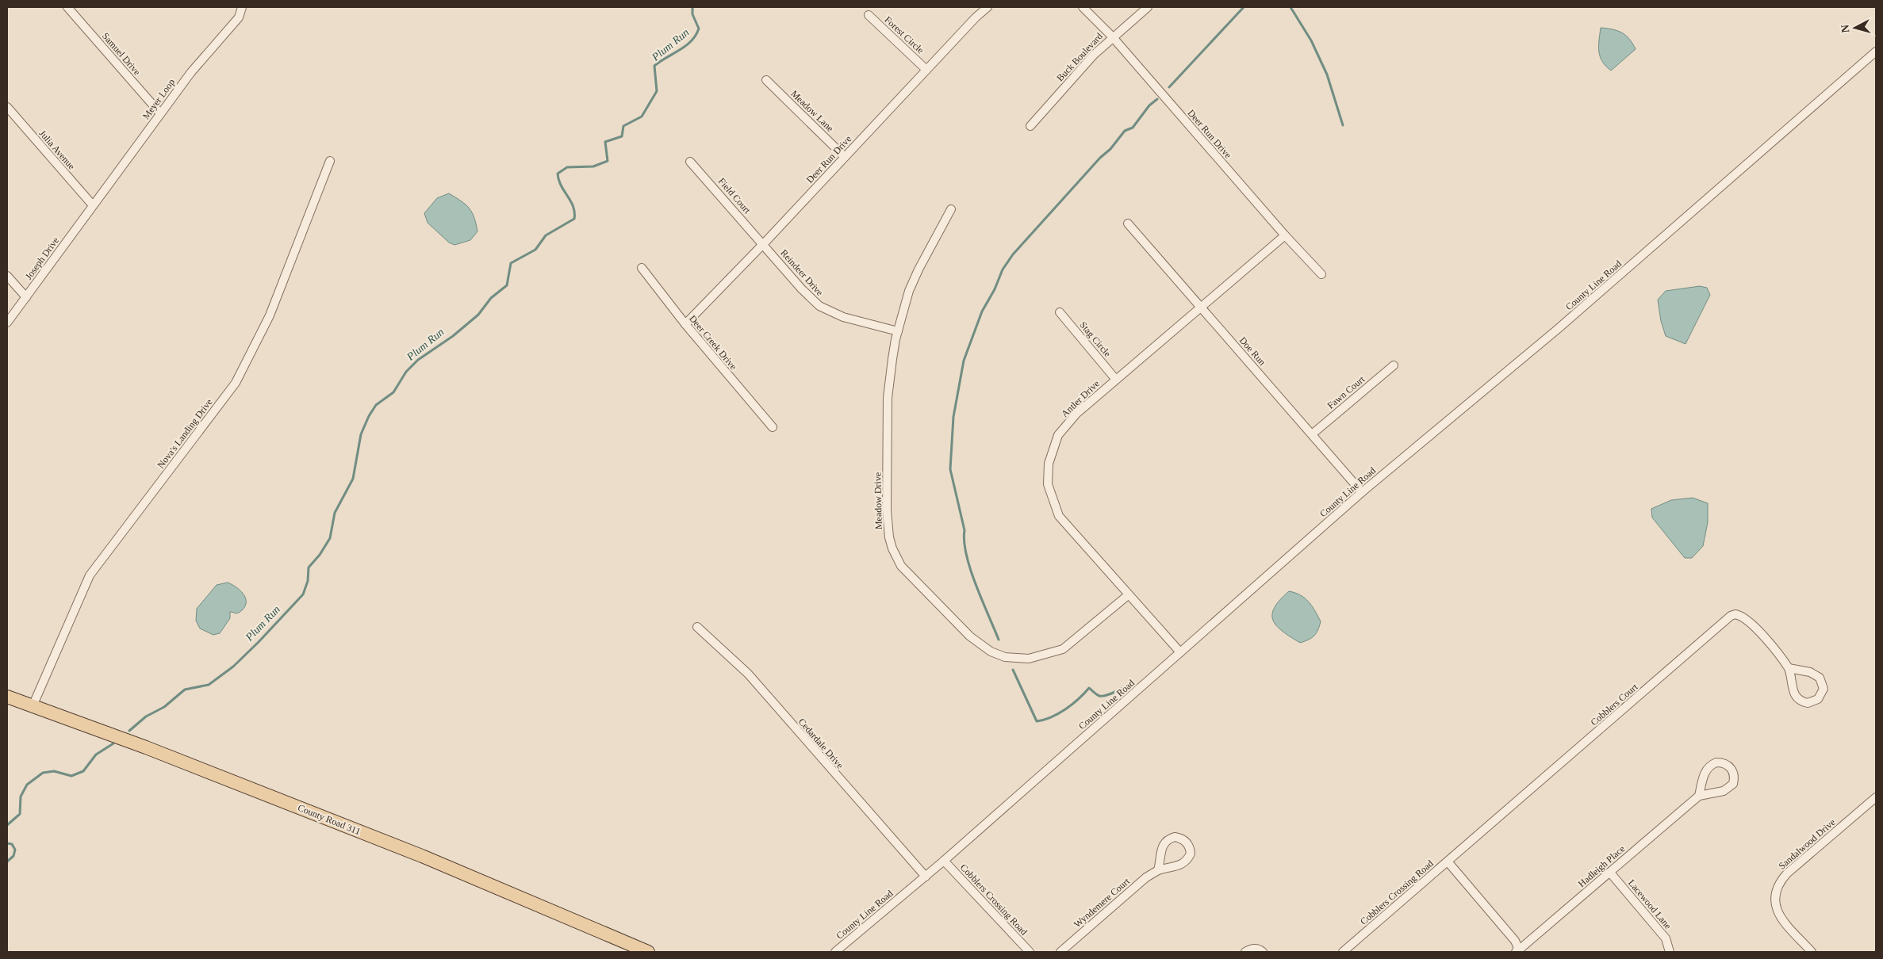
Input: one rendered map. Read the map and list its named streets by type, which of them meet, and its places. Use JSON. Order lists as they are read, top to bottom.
{
  "streets": {
    "main road": ["County Road 311"],
    "street": [
      "Forest Circle",
      "Samuel Drive",
      "Buck Boulevard",
      "Meyer Loop",
      "Meadow Lane",
      "Deer Run Drive",
      "Julia Avenue",
      "Field Court",
      "Joseph Drive",
      "Reindeer Drive",
      "County Line Road",
      "Stag Circle",
      "Deer Creek Drive",
      "Doe Run",
      "Fawn Court",
      "Antler Drive",
      "Nova's Landing Drive",
      "Meadow Drive",
      "Cobblers Court",
      "Cedardale Drive",
      "Sandalwood Drive",
      "Hadleigh Place",
      "Cobblers Crossing Road",
      "Wyndemere Court",
      "Lacewood Lane"
    ]
  },
  "crossings": [
    ["Forest Circle", "Deer Run Drive"],
    ["Samuel Drive", "Meyer Loop"],
    ["Buck Boulevard", "Deer Run Drive"],
    ["Meyer Loop", "Julia Avenue"],
    ["Meyer Loop", "Joseph Drive"],
    ["Meadow Lane", "Deer Run Drive"],
    ["Deer Run Drive", "Field Court"],
    ["Deer Run Drive", "Reindeer Drive"],
    ["Deer Run Drive", "Deer Creek Drive"],
    ["Deer Run Drive", "Antler Drive"],
    ["Julia Avenue", "Joseph Drive"],
    ["Field Court", "Reindeer Drive"],
    ["Reindeer Drive", "Meadow Drive"],
    ["County Line Road", "Doe Run"],
    ["County Line Road", "Antler Drive"],
    ["County Line Road", "Cedardale Drive"],
    ["County Line Road", "Cobblers Crossing Road"],
    ["Stag Circle", "Antler Drive"],
    ["Doe Run", "Fawn Court"],
    ["Doe Run", "Antler Drive"],
    ["Antler Drive", "Meadow Drive"],
    ["Nova's Landing Drive", "County Road 311"],
    ["Cobblers Court", "Cobblers Crossing Road"],
    ["Hadleigh Place", "Cobblers Crossing Road"],
    ["Hadleigh Place", "Lacewood Lane"]
  ],
  "water": ["Plum Run"],
  "north": "left"
}
